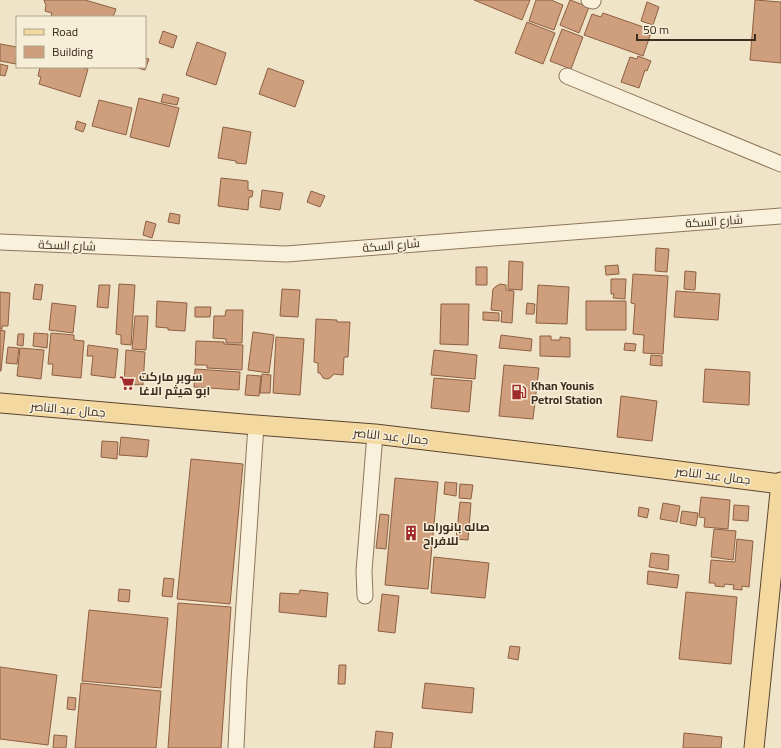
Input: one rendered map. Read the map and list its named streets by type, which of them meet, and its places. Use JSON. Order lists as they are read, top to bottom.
{
  "streets": {
    "main road": ["جمال عبد الناصر"],
    "street": ["شارع السكة"]
  },
  "places": {
    "supermarket": ["سوبر ماركت ابو هيثم الاغا"],
    "fuel station": ["Khan Younis Petrol Station"],
    "building": ["صاله بانوراما للافراح"]
  },
  "legend": ["Road", "Building"],
  "scale_bar": "50 m"
}
